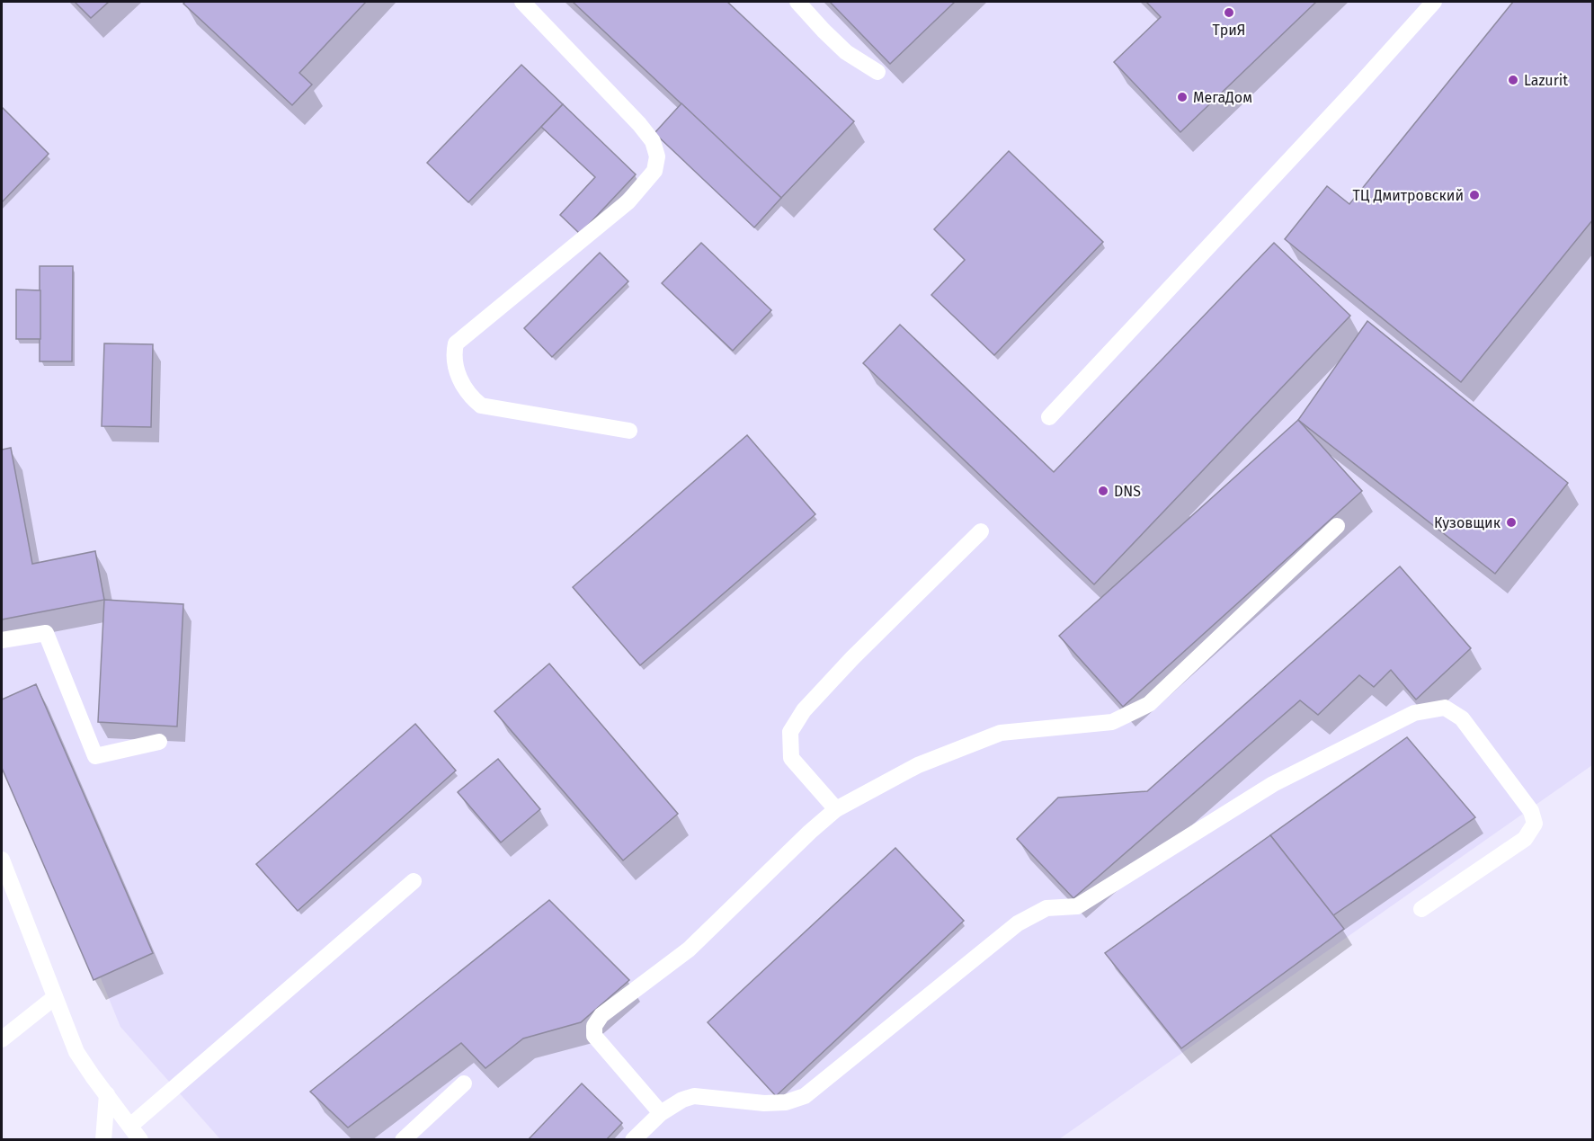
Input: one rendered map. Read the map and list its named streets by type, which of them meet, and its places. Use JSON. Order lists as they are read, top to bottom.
{
  "places": [
    "ТриЯ",
    "Lazurit",
    "МегаДом",
    "ТЦ Дмитровский",
    "DNS",
    "Кузовщик"
  ]
}
